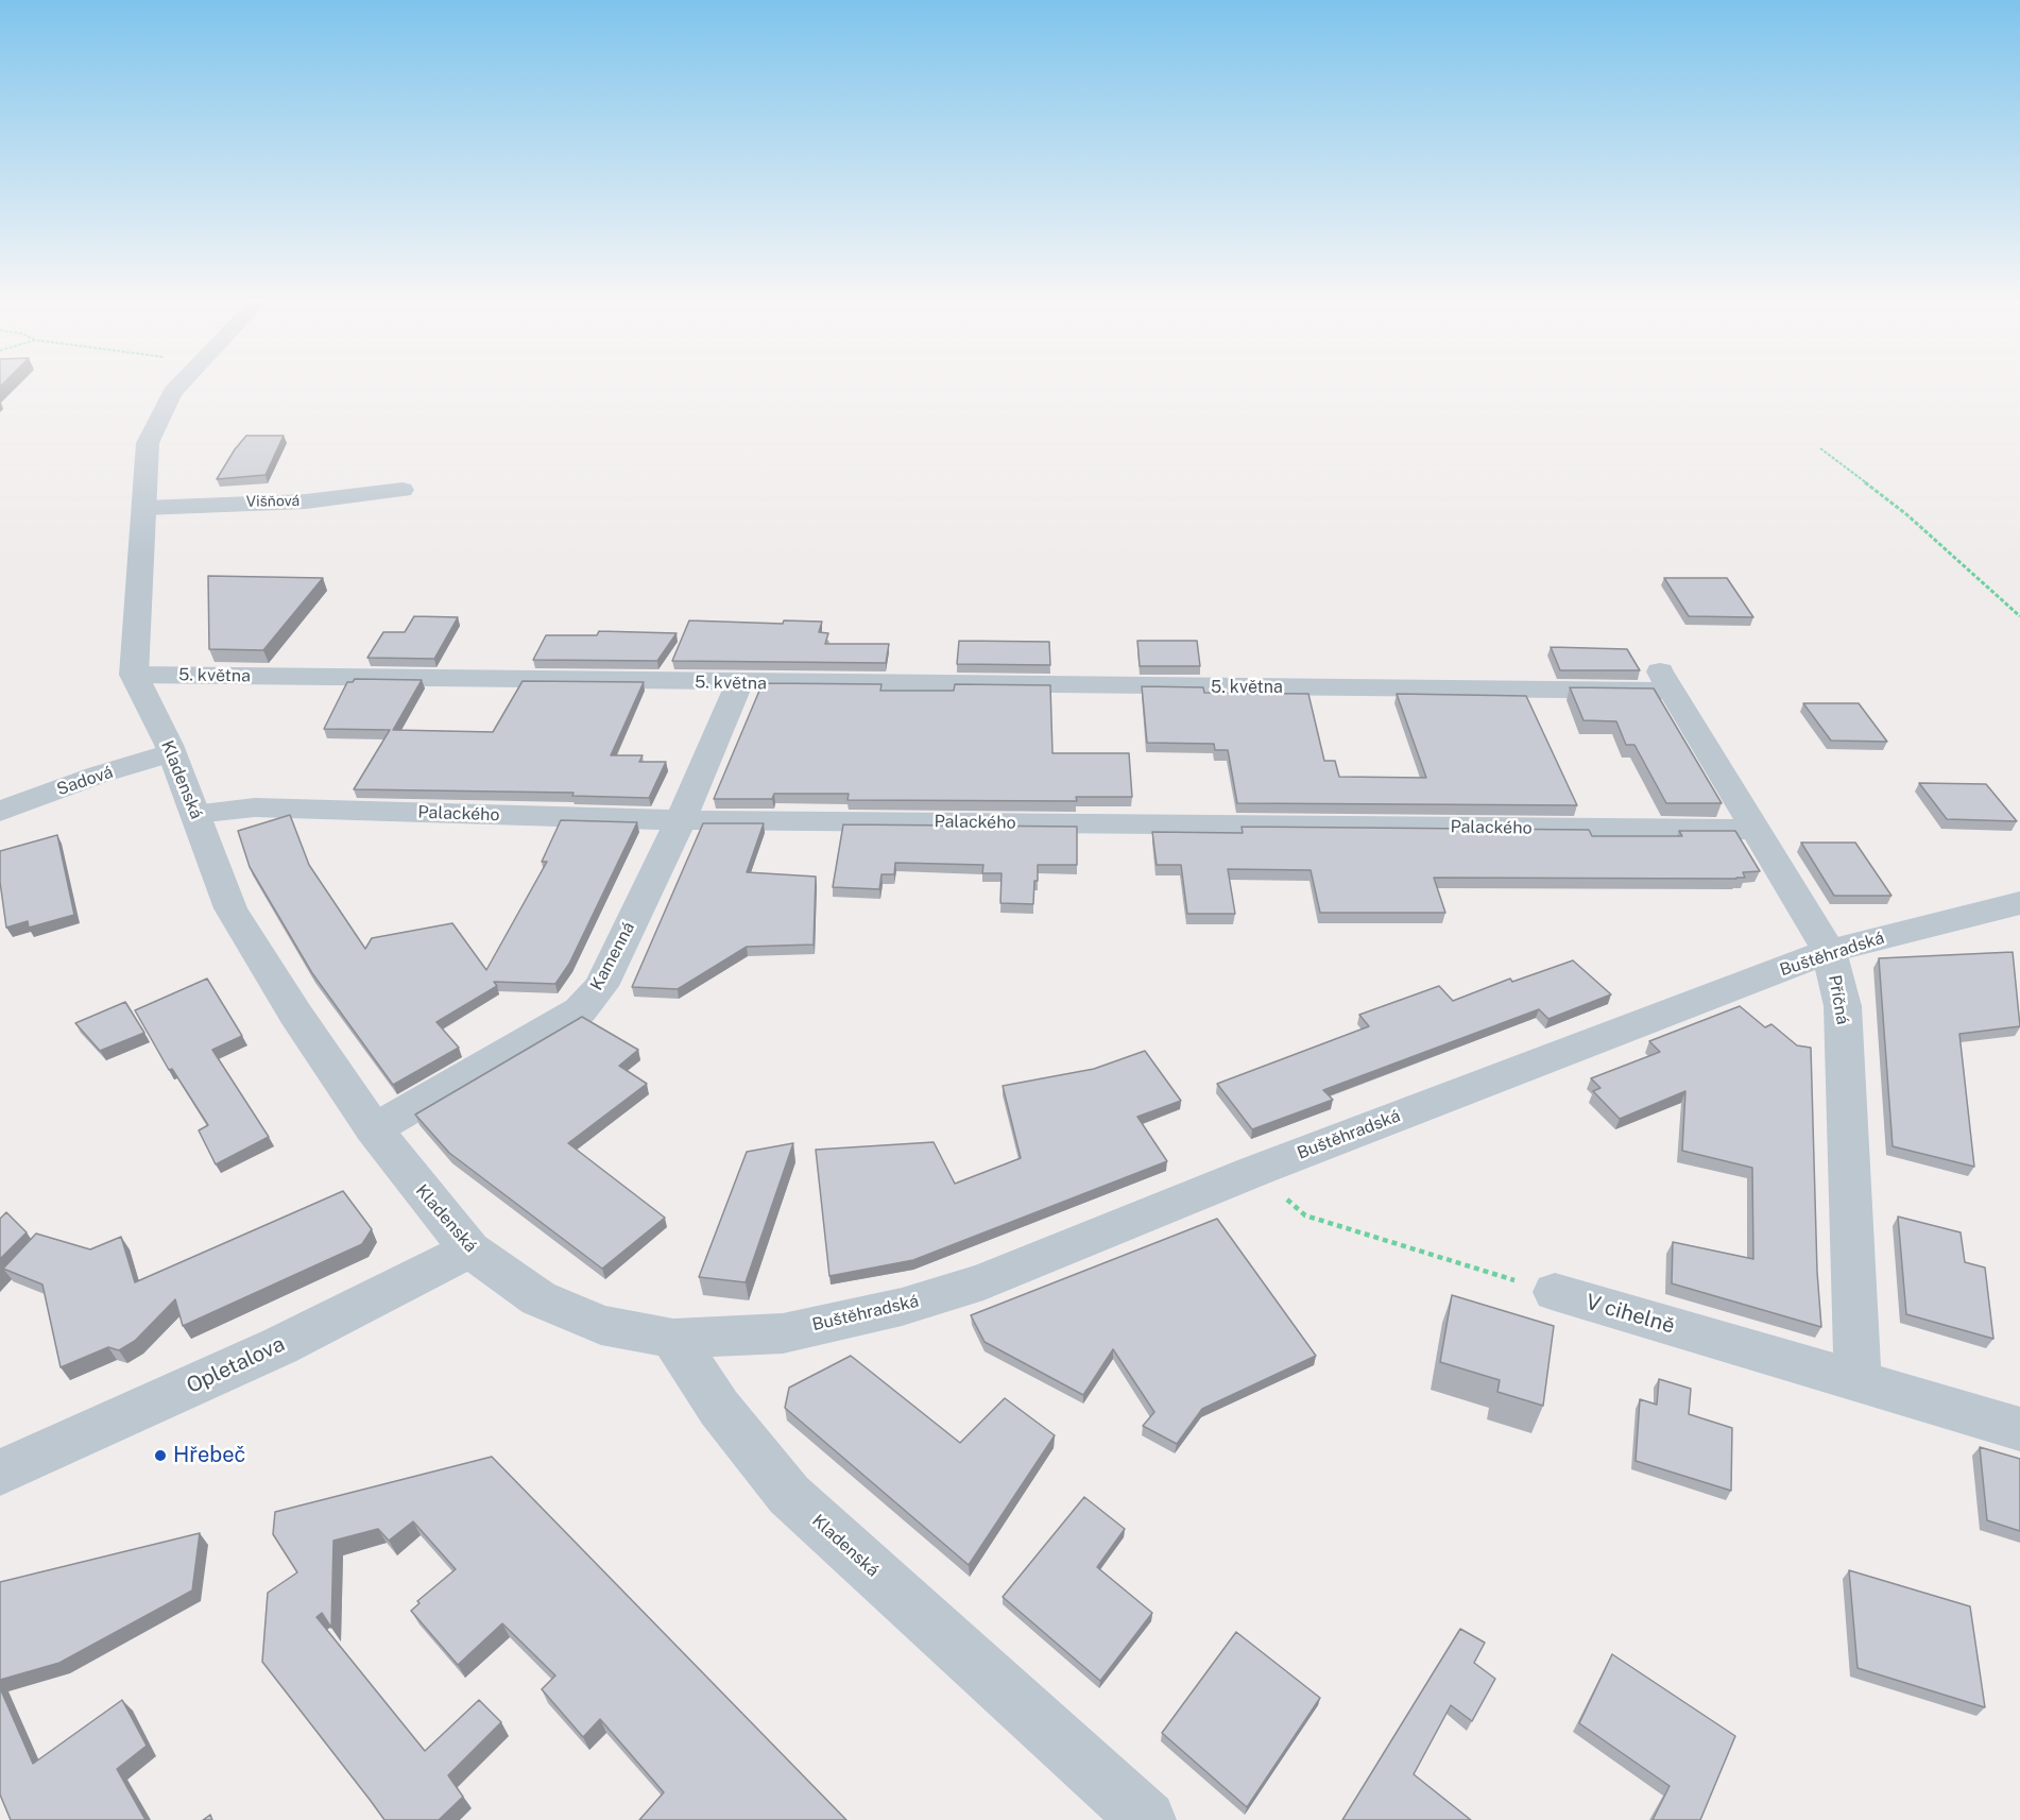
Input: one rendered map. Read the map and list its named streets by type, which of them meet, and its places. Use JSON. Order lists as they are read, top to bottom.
{
  "streets": {
    "street": [
      "Višňová",
      "5. května",
      "Kladenská",
      "Sadová",
      "Palackého",
      "Buštěhradská",
      "Kamenná",
      "Příčná",
      "V cihelně",
      "Opletalova"
    ]
  },
  "crossings": [
    ["5. května", "Kladenská"],
    ["5. května", "Kamenná"],
    ["5. května", "Příčná"],
    ["Kladenská", "Sadová"],
    ["Kladenská", "Palackého"],
    ["Kladenská", "Buštěhradská"],
    ["Kladenská", "Kamenná"],
    ["Kladenská", "Opletalova"],
    ["Palackého", "Kamenná"],
    ["Palackého", "Příčná"],
    ["Buštěhradská", "Příčná"],
    ["Příčná", "V cihelně"]
  ],
  "places": ["Hřebeč"]
}
